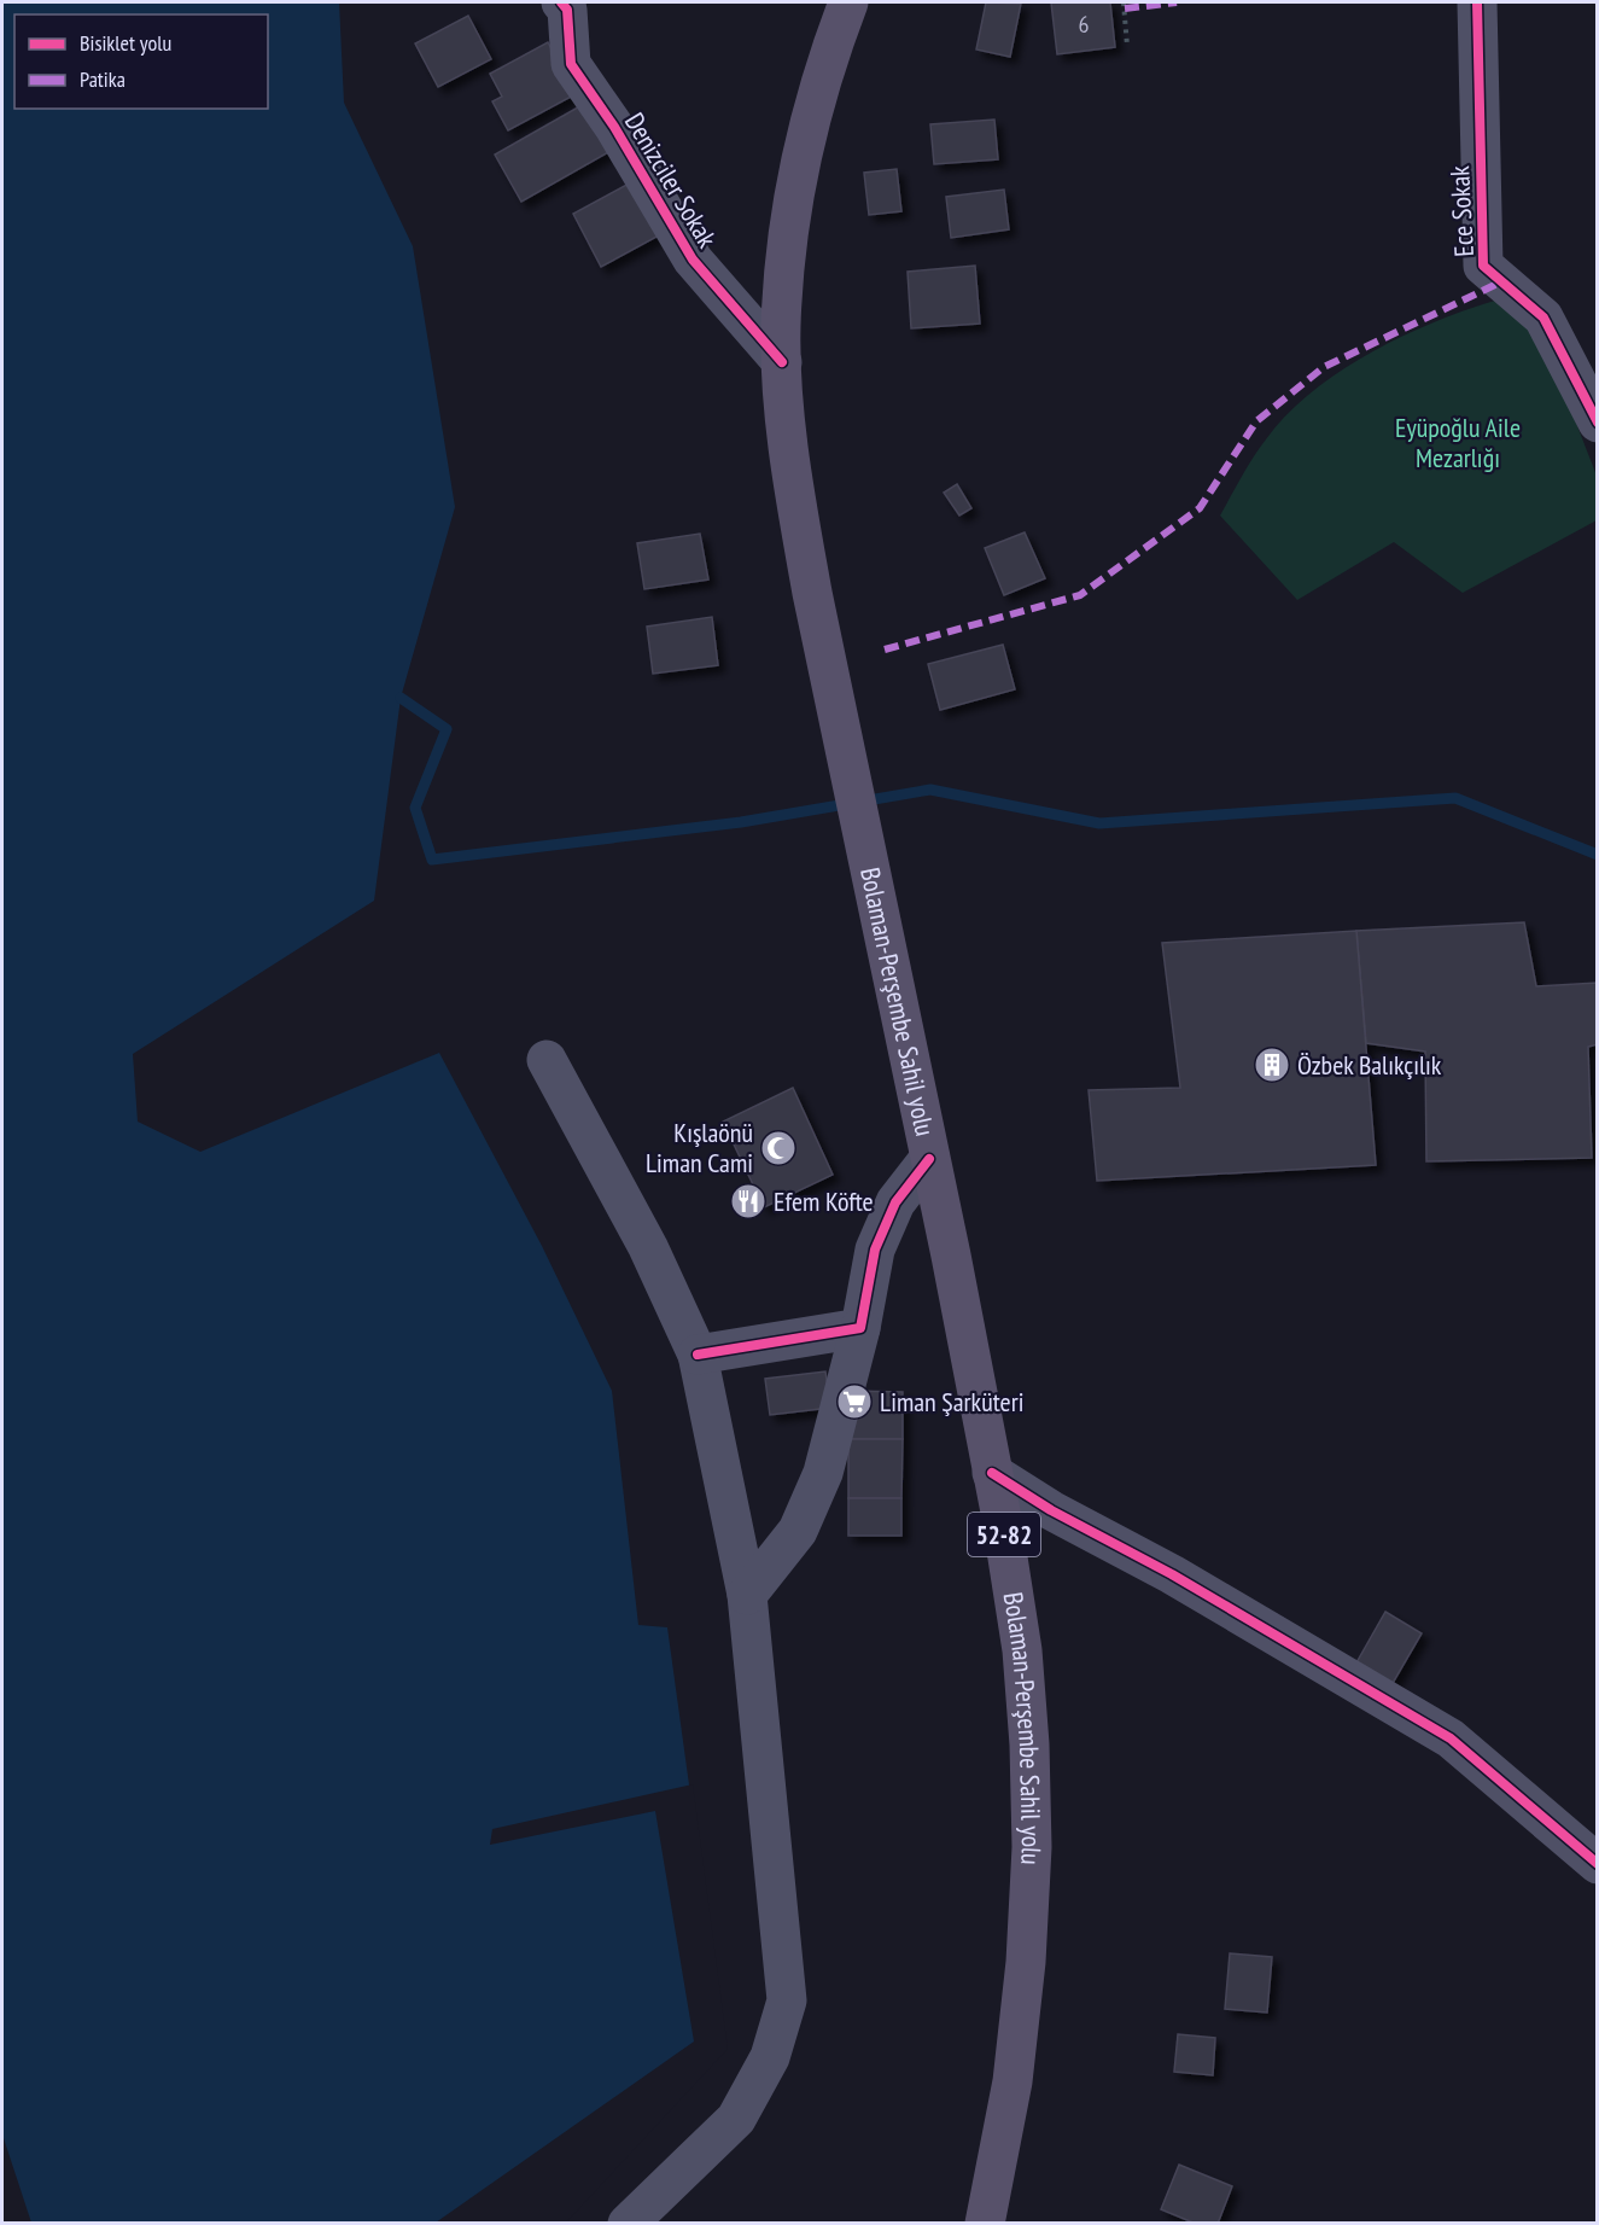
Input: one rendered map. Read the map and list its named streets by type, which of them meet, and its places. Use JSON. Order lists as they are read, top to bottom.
{
  "streets": {
    "main road": ["Bolaman-Perşembe Sahil yolu", "52-82"],
    "street": ["Denizciler Sokak", "Ece Sokak"]
  },
  "crossings": [
    ["Denizciler Sokak", "Bolaman-Perşembe Sahil yolu"]
  ],
  "parks": ["Eyüpoğlu Aile Mezarlığı"],
  "places": {
    "building": ["Özbek Balıkçılık"],
    "mosque": ["Kışlaönü Liman Cami"],
    "restaurant": ["Efem Köfte"],
    "supermarket": ["Liman Şarküteri"]
  },
  "house_numbers": ["6"],
  "legend": ["Bisiklet yolu", "Patika"]
}
